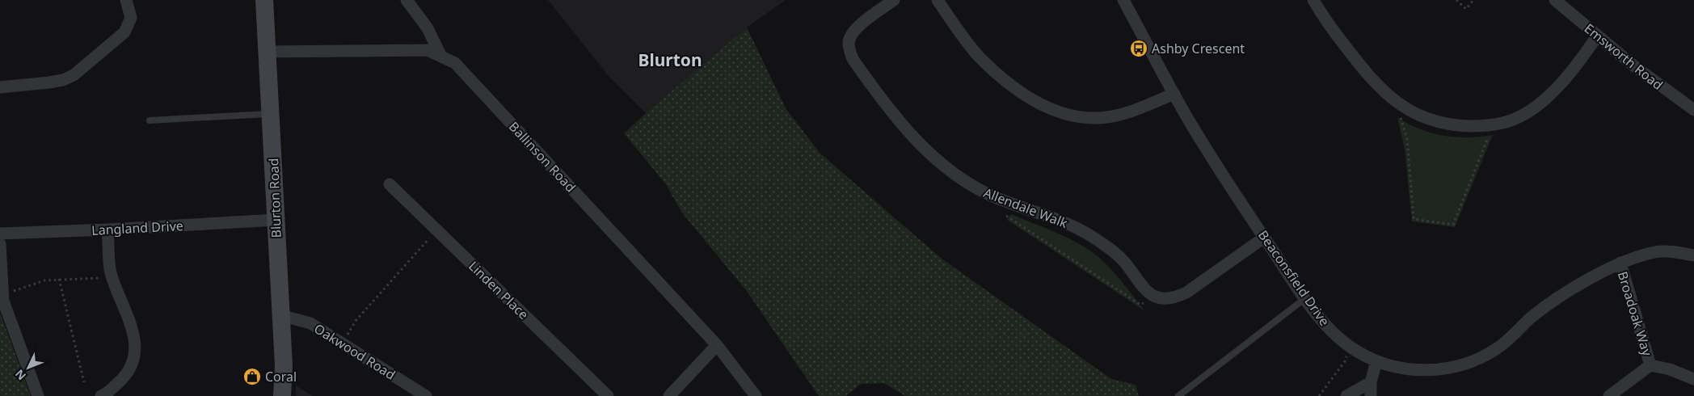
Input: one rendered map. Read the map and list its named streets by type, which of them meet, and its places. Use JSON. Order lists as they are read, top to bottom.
{
  "streets": {
    "street": [
      "Emsworth Road",
      "Ballinson Road",
      "Blurton Road",
      "Allendale Walk",
      "Langland Drive",
      "Beaconsfield Drive",
      "Linden Place",
      "Broadoak Way",
      "Oakwood Road"
    ]
  },
  "crossings": [
    ["Ballinson Road", "Blurton Road"],
    ["Blurton Road", "Langland Drive"],
    ["Blurton Road", "Oakwood Road"],
    ["Beaconsfield Drive", "Broadoak Way"]
  ],
  "districts": ["Blurton"],
  "places": {
    "bus stop": ["Ashby Crescent"],
    "shop": ["Coral"]
  },
  "north": "bottom left"
}
